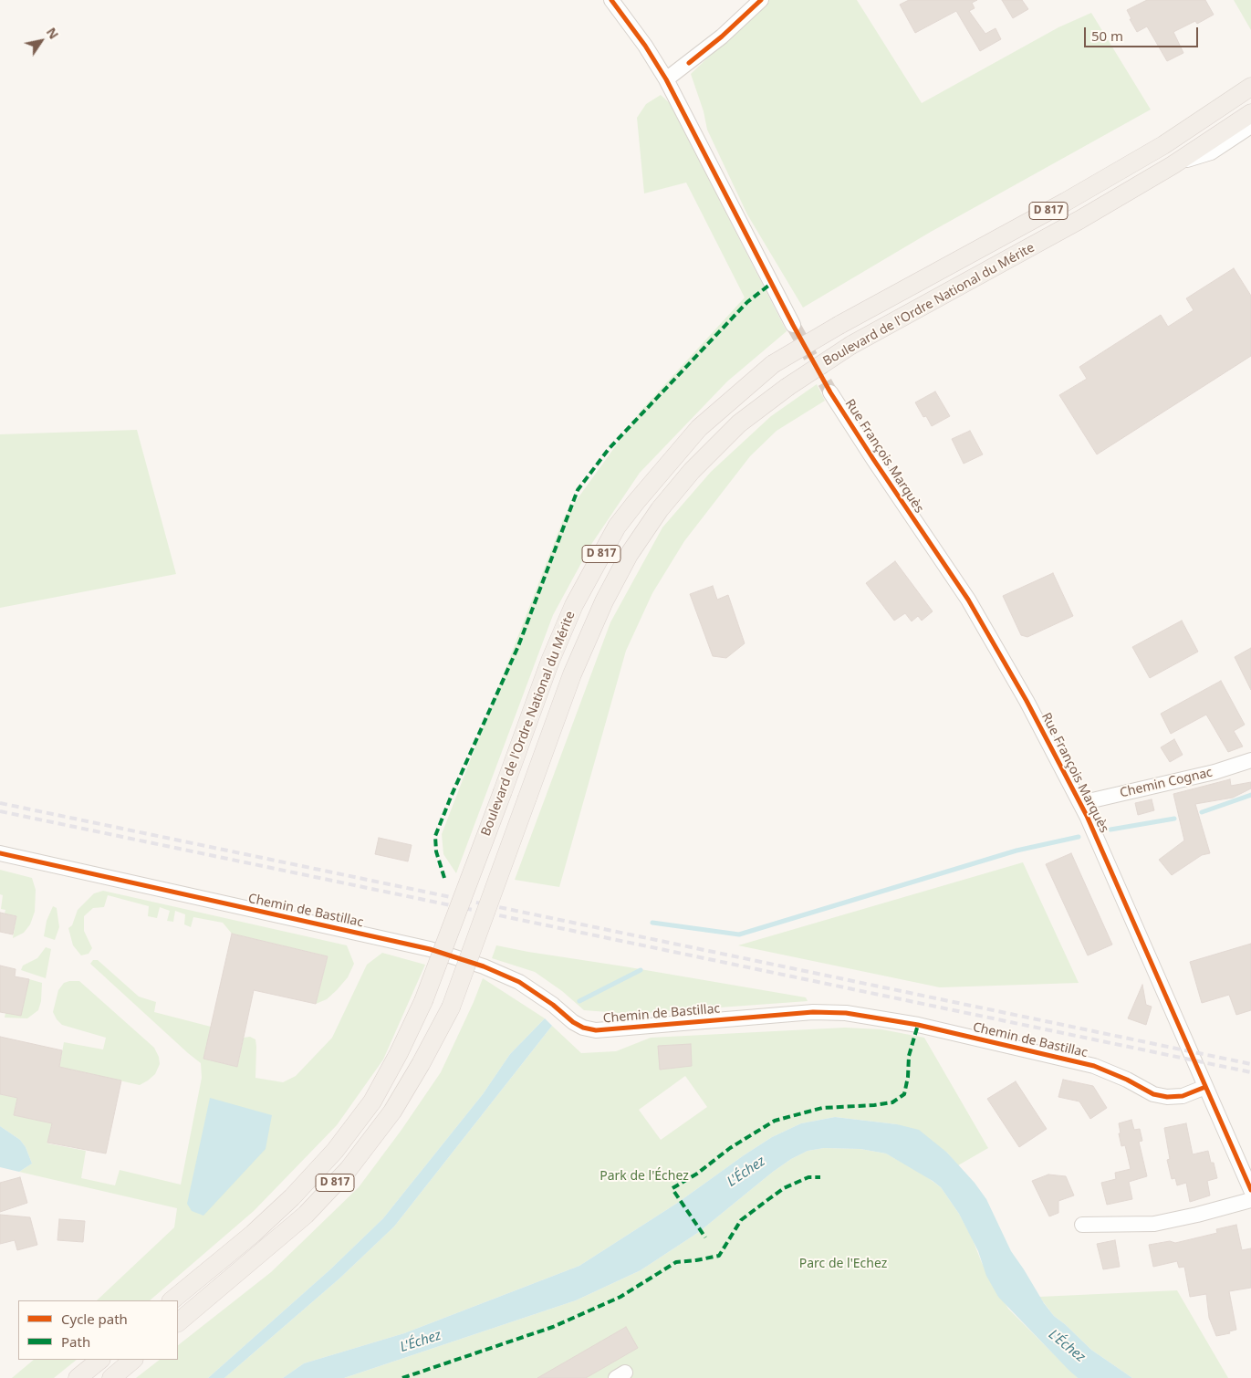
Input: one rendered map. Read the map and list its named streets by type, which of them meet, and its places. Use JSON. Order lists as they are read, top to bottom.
{
  "streets": {
    "main road": ["D 817", "Boulevard de l'Ordre National du Mérite"],
    "street": ["Rue François Marquès", "Chemin Cognac", "Chemin de Bastillac"]
  },
  "crossings": [
    ["Rue François Marquès", "Chemin Cognac"],
    ["Rue François Marquès", "Chemin de Bastillac"]
  ],
  "water": ["L'Échez"],
  "parks": ["Park de l'Échez", "Parc de l'Echez"],
  "legend": ["Cycle path", "Path"],
  "scale_bar": "50 m",
  "north": "top right"
}
